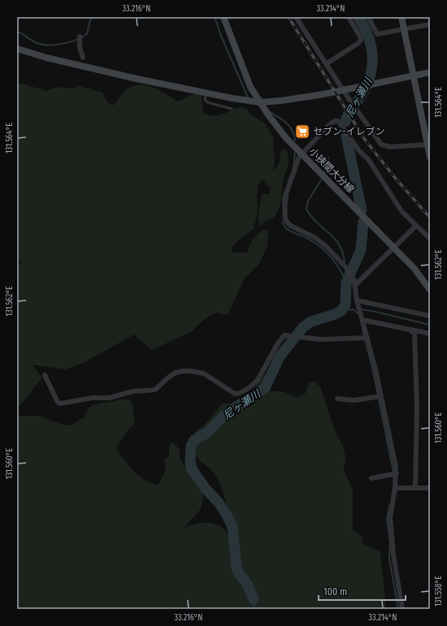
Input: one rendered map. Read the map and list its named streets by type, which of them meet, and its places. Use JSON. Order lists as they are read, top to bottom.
{
  "streets": {
    "street": ["小挾間大分線"]
  },
  "water": ["尼ヶ瀬川"],
  "places": {
    "supermarket": ["セブン-イレブン"]
  },
  "scale_bar": "100 m",
  "coordinates": [
    "33.216°N",
    "33.214°N",
    "131.564°E",
    "131.562°E",
    "131.560°E",
    "131.558°E"
  ]
}
